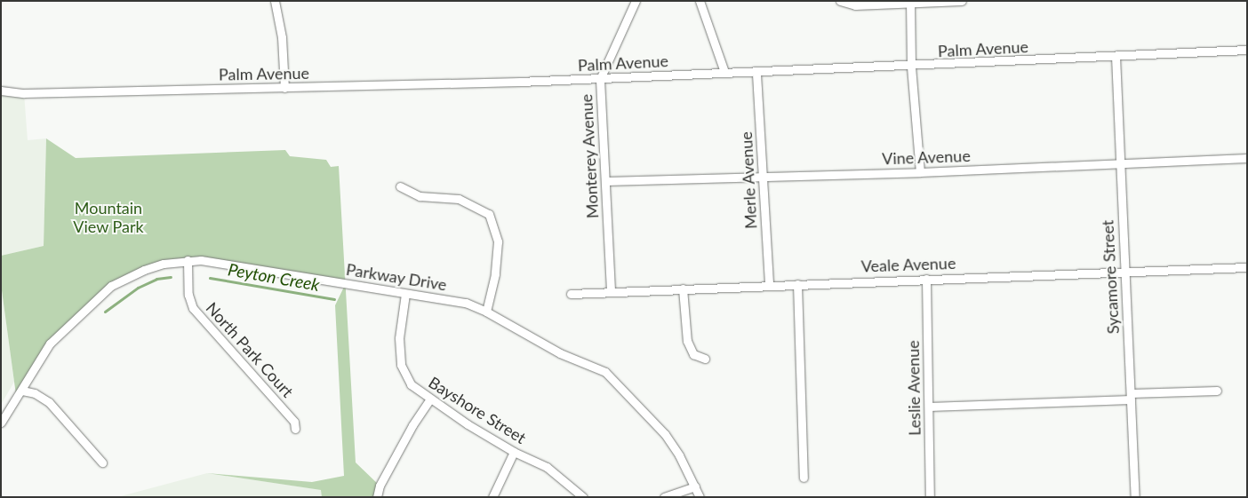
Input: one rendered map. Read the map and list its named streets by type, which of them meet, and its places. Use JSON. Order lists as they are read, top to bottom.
{
  "streets": {
    "street": [
      "Palm Avenue",
      "Monterey Avenue",
      "Vine Avenue",
      "Merle Avenue",
      "Veale Avenue",
      "Parkway Drive",
      "Sycamore Street",
      "North Park Court",
      "Leslie Avenue",
      "Bayshore Street"
    ]
  },
  "crossings": [
    ["Palm Avenue", "Monterey Avenue"],
    ["Palm Avenue", "Merle Avenue"],
    ["Palm Avenue", "Sycamore Street"],
    ["Monterey Avenue", "Vine Avenue"],
    ["Monterey Avenue", "Veale Avenue"],
    ["Vine Avenue", "Merle Avenue"],
    ["Vine Avenue", "Sycamore Street"],
    ["Merle Avenue", "Veale Avenue"],
    ["Veale Avenue", "Sycamore Street"],
    ["Veale Avenue", "Leslie Avenue"],
    ["Parkway Drive", "North Park Court"],
    ["Parkway Drive", "Bayshore Street"]
  ],
  "water": ["Peyton Creek"],
  "parks": ["Mountain View Park"]
}
